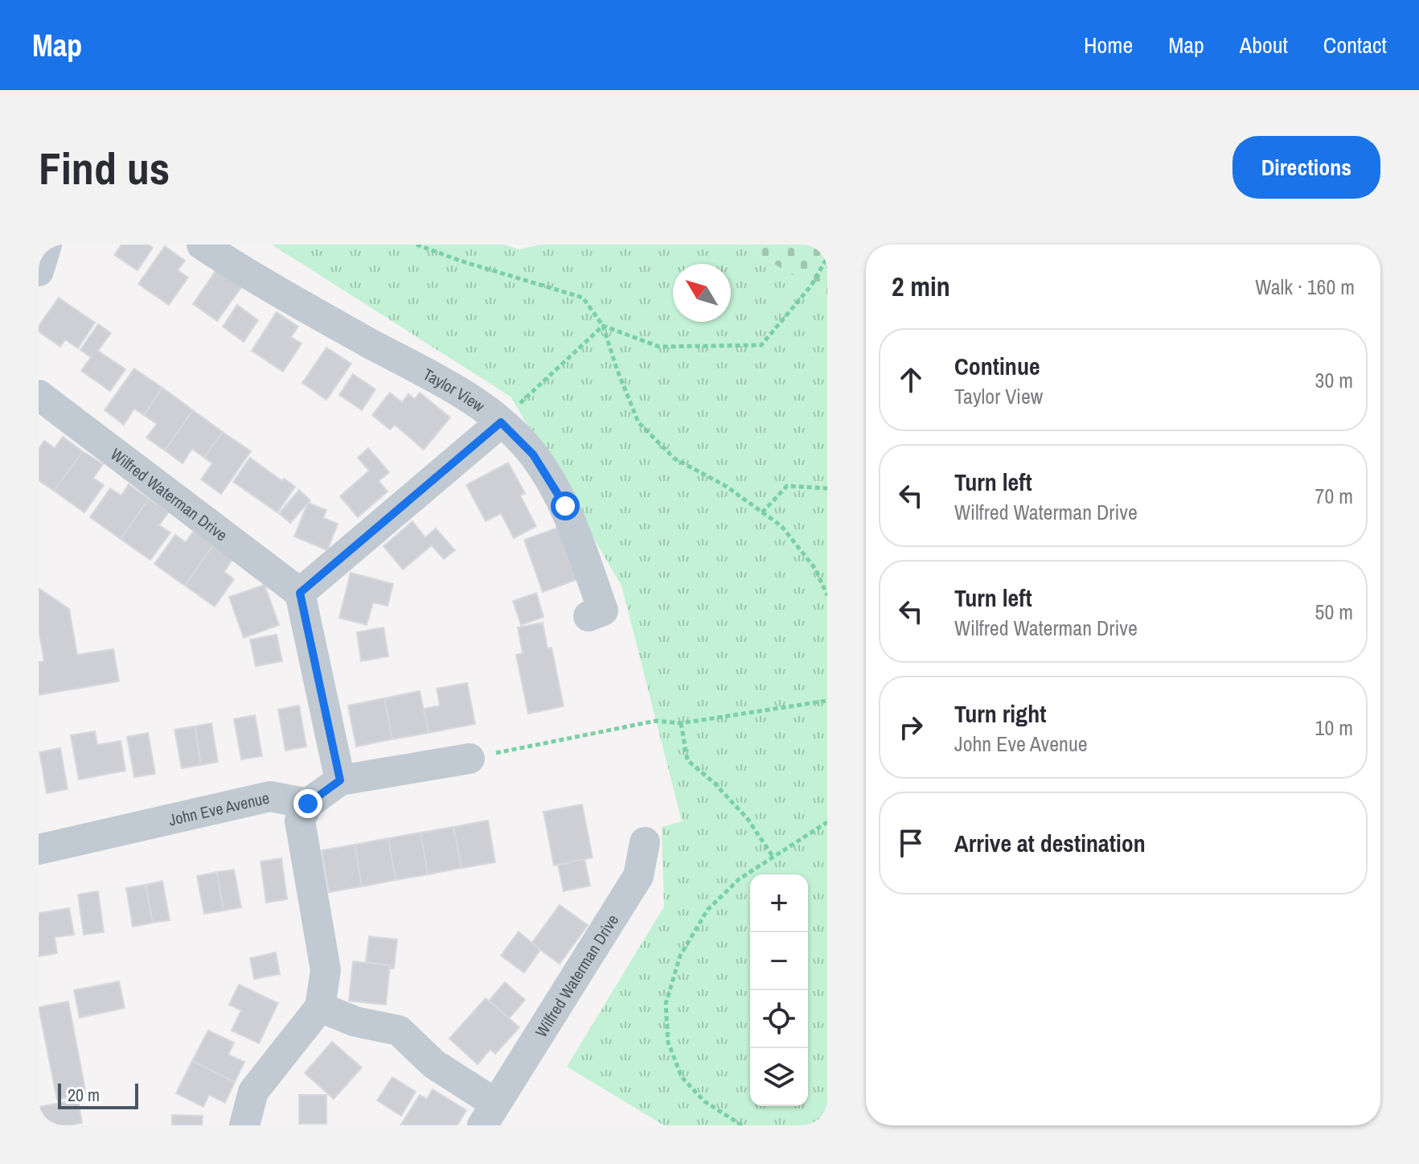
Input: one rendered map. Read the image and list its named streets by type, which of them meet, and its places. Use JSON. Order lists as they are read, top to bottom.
{
  "streets": {
    "street": ["Taylor View", "Wilfred Waterman Drive", "John Eve Avenue"]
  },
  "scale_bar": "20 m",
  "north": "top left",
  "page": {
    "header": "Map",
    "nav": [
      "Home",
      "Map",
      "About",
      "Contact"
    ],
    "buttons": "Directions",
    "title": "Find us",
    "heading": ["2 min", "Walk · 160 m"],
    "list": [
      ["Continue", "Taylor View", "30 m"],
      ["Turn left", "Wilfred Waterman Drive", "70 m"],
      ["Turn left", "Wilfred Waterman Drive", "50 m"],
      ["Turn right", "John Eve Avenue", "10 m"],
      "Arrive at destination"
    ],
    "map_buttons": ["+", "−"],
    "scale": "20 m"
  }
}
